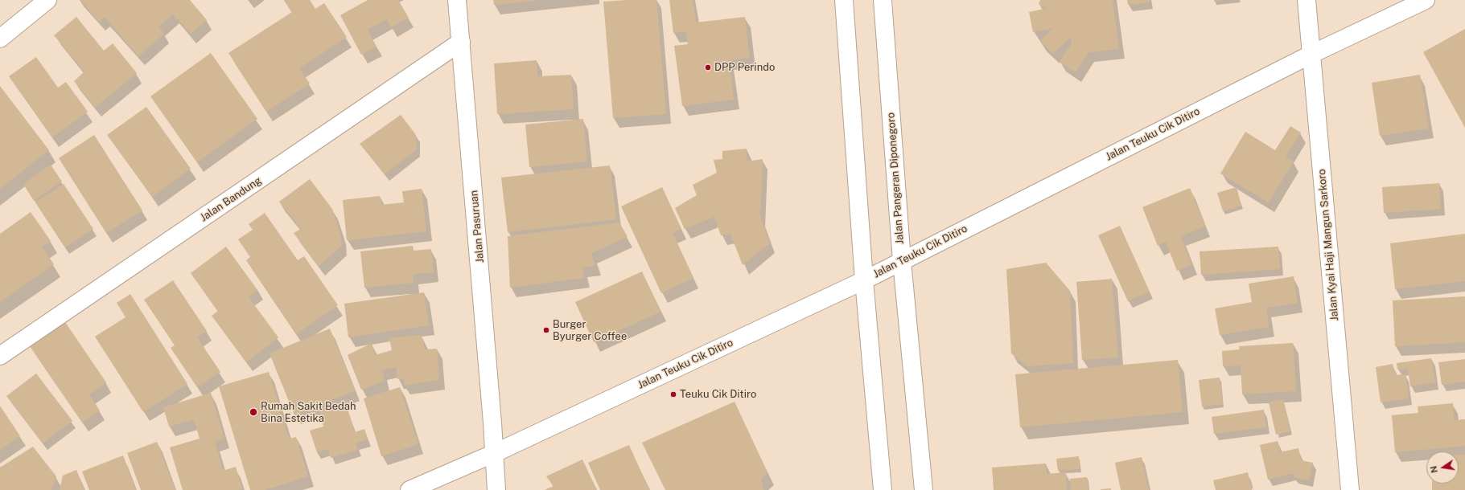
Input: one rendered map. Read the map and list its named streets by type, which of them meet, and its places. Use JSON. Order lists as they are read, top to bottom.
{
  "streets": {
    "main road": [
      "Jalan Teuku Cik Ditiro",
      "Jalan Pangeran Diponegoro",
      "Jalan Bandung",
      "Jalan Pasuruan",
      "Jalan Kyai Haji Mangun Sarkoro"
    ]
  },
  "crossings": [
    ["Jalan Teuku Cik Ditiro", "Jalan Pangeran Diponegoro"],
    ["Jalan Teuku Cik Ditiro", "Jalan Pasuruan"],
    ["Jalan Teuku Cik Ditiro", "Jalan Kyai Haji Mangun Sarkoro"],
    ["Jalan Bandung", "Jalan Pasuruan"]
  ],
  "places": [
    "DPP Perindo",
    "Burger Byurger Coffee",
    "Teuku Cik Ditiro",
    "Rumah Sakit Bedah Bina Estetika"
  ],
  "north": "left"
}
